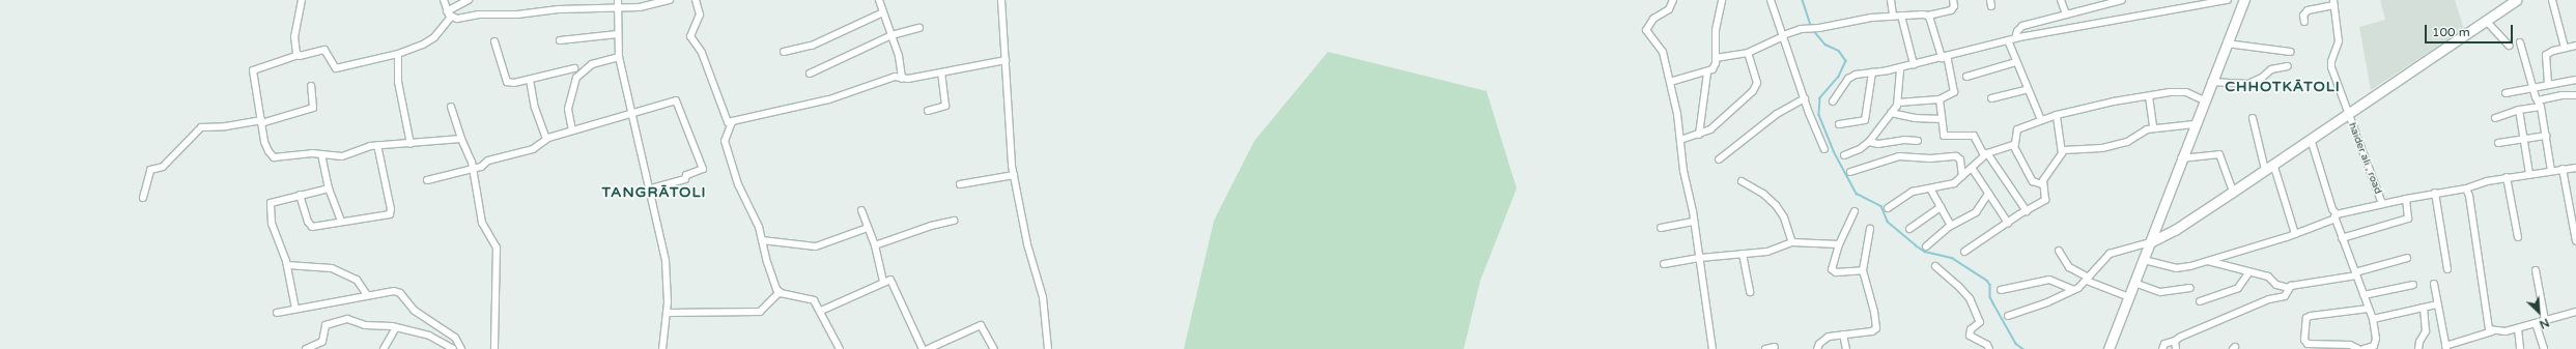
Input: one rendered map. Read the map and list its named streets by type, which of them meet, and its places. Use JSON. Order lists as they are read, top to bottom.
{
  "streets": {
    "street": ["haider ali , road"]
  },
  "districts": ["CHHOTKĀTOLI", "TANGRĀTOLI"],
  "scale_bar": "100 m",
  "north": "bottom right"
}
